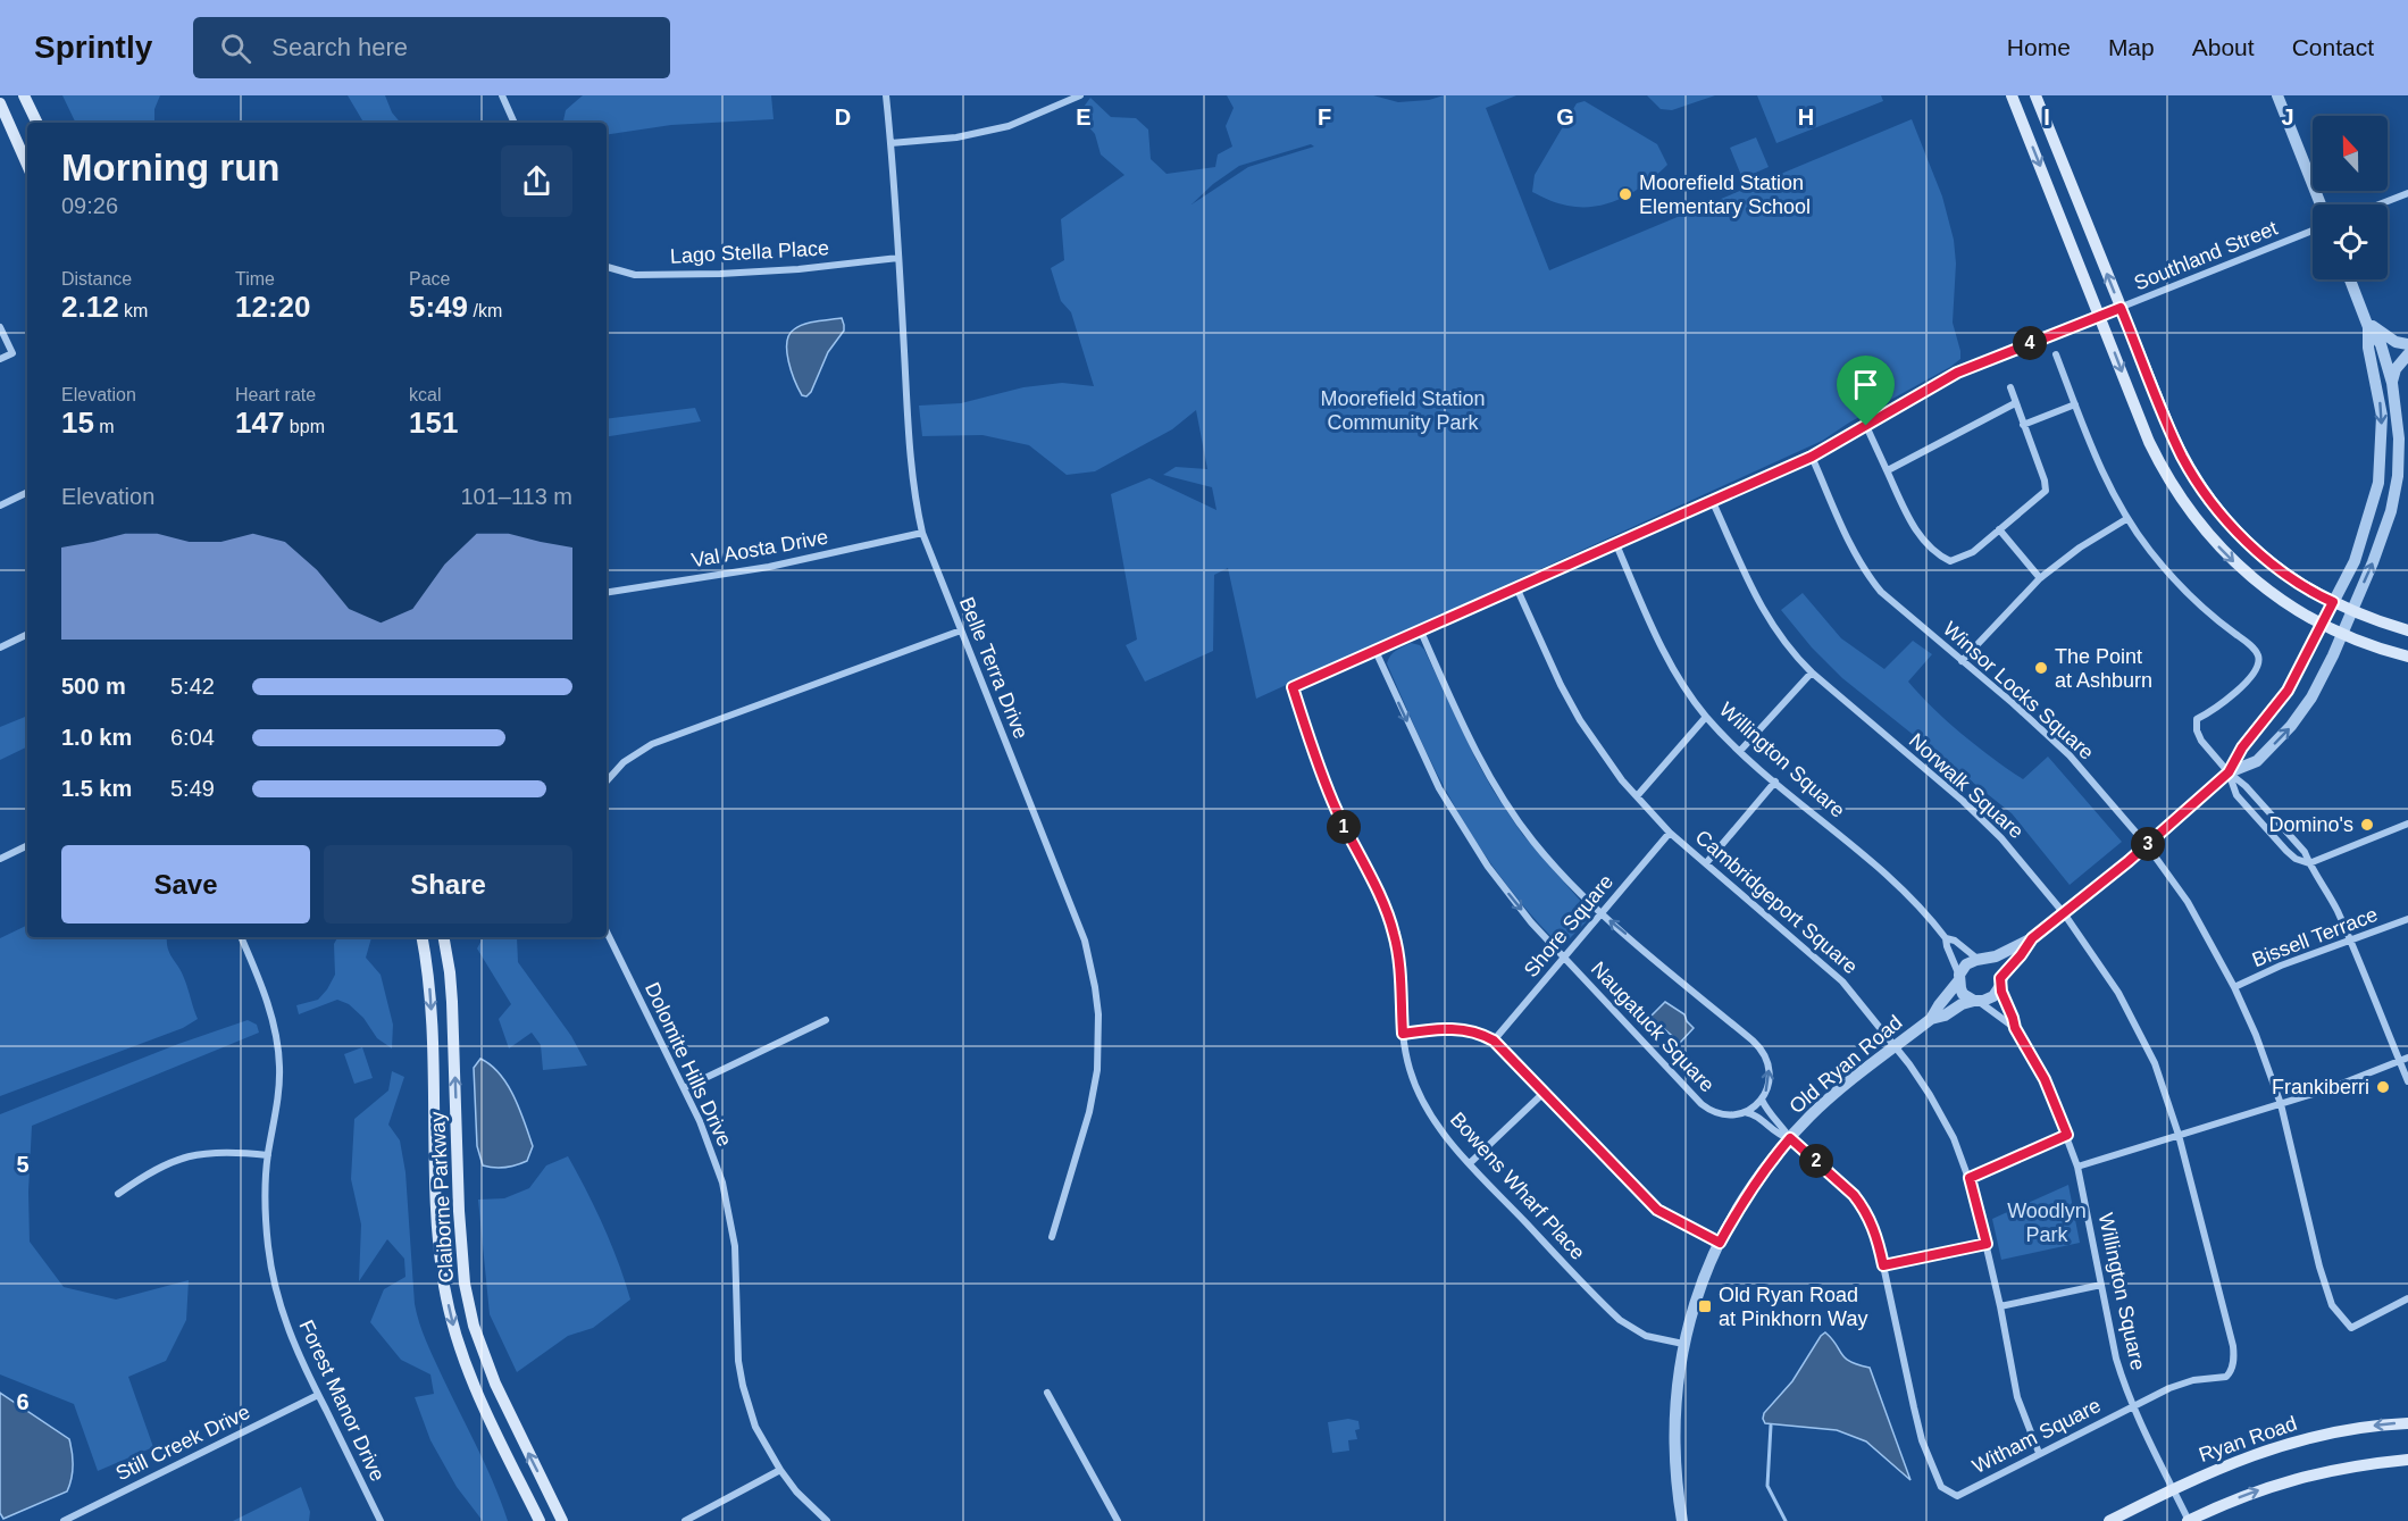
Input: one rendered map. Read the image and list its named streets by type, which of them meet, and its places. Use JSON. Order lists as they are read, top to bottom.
{
  "streets": {
    "main road": ["Claiborne Parkway", "Ryan Road"],
    "street": [
      "Lago Stella Place",
      "Southland Street",
      "Val Aosta Drive",
      "Belle Terra Drive",
      "Winsor Locks Square",
      "Willington Square",
      "Norwalk Square",
      "Cambridgeport Square",
      "Shore Square",
      "Bissell Terrace",
      "Naugatuck Square",
      "Dolomite Hills Drive",
      "Old Ryan Road",
      "Bowens Wharf Place",
      "Forest Manor Drive",
      "Witham Square",
      "Still Creek Drive"
    ]
  },
  "crossings": [
    ["Lago Stella Place", "Belle Terra Drive"],
    ["Southland Street", "Winsor Locks Square"],
    ["Southland Street", "Willington Square"],
    ["Southland Street", "Norwalk Square"],
    ["Southland Street", "Cambridgeport Square"],
    ["Southland Street", "Naugatuck Square"],
    ["Southland Street", "Bowens Wharf Place"],
    ["Val Aosta Drive", "Belle Terra Drive"],
    ["Winsor Locks Square", "Bissell Terrace"],
    ["Winsor Locks Square", "Old Ryan Road"],
    ["Willington Square", "Norwalk Square"],
    ["Willington Square", "Old Ryan Road"],
    ["Willington Square", "Witham Square"],
    ["Willington Square", "Ryan Road"],
    ["Norwalk Square", "Old Ryan Road"],
    ["Norwalk Square", "Witham Square"],
    ["Cambridgeport Square", "Shore Square"],
    ["Cambridgeport Square", "Old Ryan Road"],
    ["Cambridgeport Square", "Witham Square"],
    ["Shore Square", "Naugatuck Square"],
    ["Old Ryan Road", "Bowens Wharf Place"],
    ["Forest Manor Drive", "Still Creek Drive"]
  ],
  "parks": ["Moorefield Station Community Park", "Woodlyn Park"],
  "places": {
    "other": [
      "Moorefield Station Elementary School",
      "The Point at Ashburn",
      "Domino's",
      "Frankiberri"
    ],
    "transit": ["Old Ryan Road at Pinkhorn Way"]
  },
  "north": "top",
  "page": {
    "header": "Sprintly",
    "search": "Search here",
    "nav": [
      "Home",
      "Map",
      "About",
      "Contact"
    ],
    "heading": ["Morning run", "09:26"],
    "stats": [
      ["Distance", "2.12 km"],
      ["Time", "12:20"],
      ["Pace", "5:49 /km"],
      ["Elevation", "15 m"],
      ["Heart rate", "147 bpm"],
      ["kcal", "151"]
    ],
    "pins": [
      "4",
      "1",
      "3",
      "2"
    ],
    "chart": ["Elevation", "101–113 m"],
    "list": [
      {
        "name": "500 m",
        "note": "5:42"
      },
      {
        "name": "1.0 km",
        "note": "6:04"
      },
      {
        "name": "1.5 km",
        "note": "5:49"
      }
    ],
    "buttons": ["Save", "Share"]
  },
  "grid": {
    "columns": [
      "D",
      "E",
      "F",
      "G",
      "H",
      "I",
      "J"
    ],
    "rows": ["5", "6"]
  }
}
